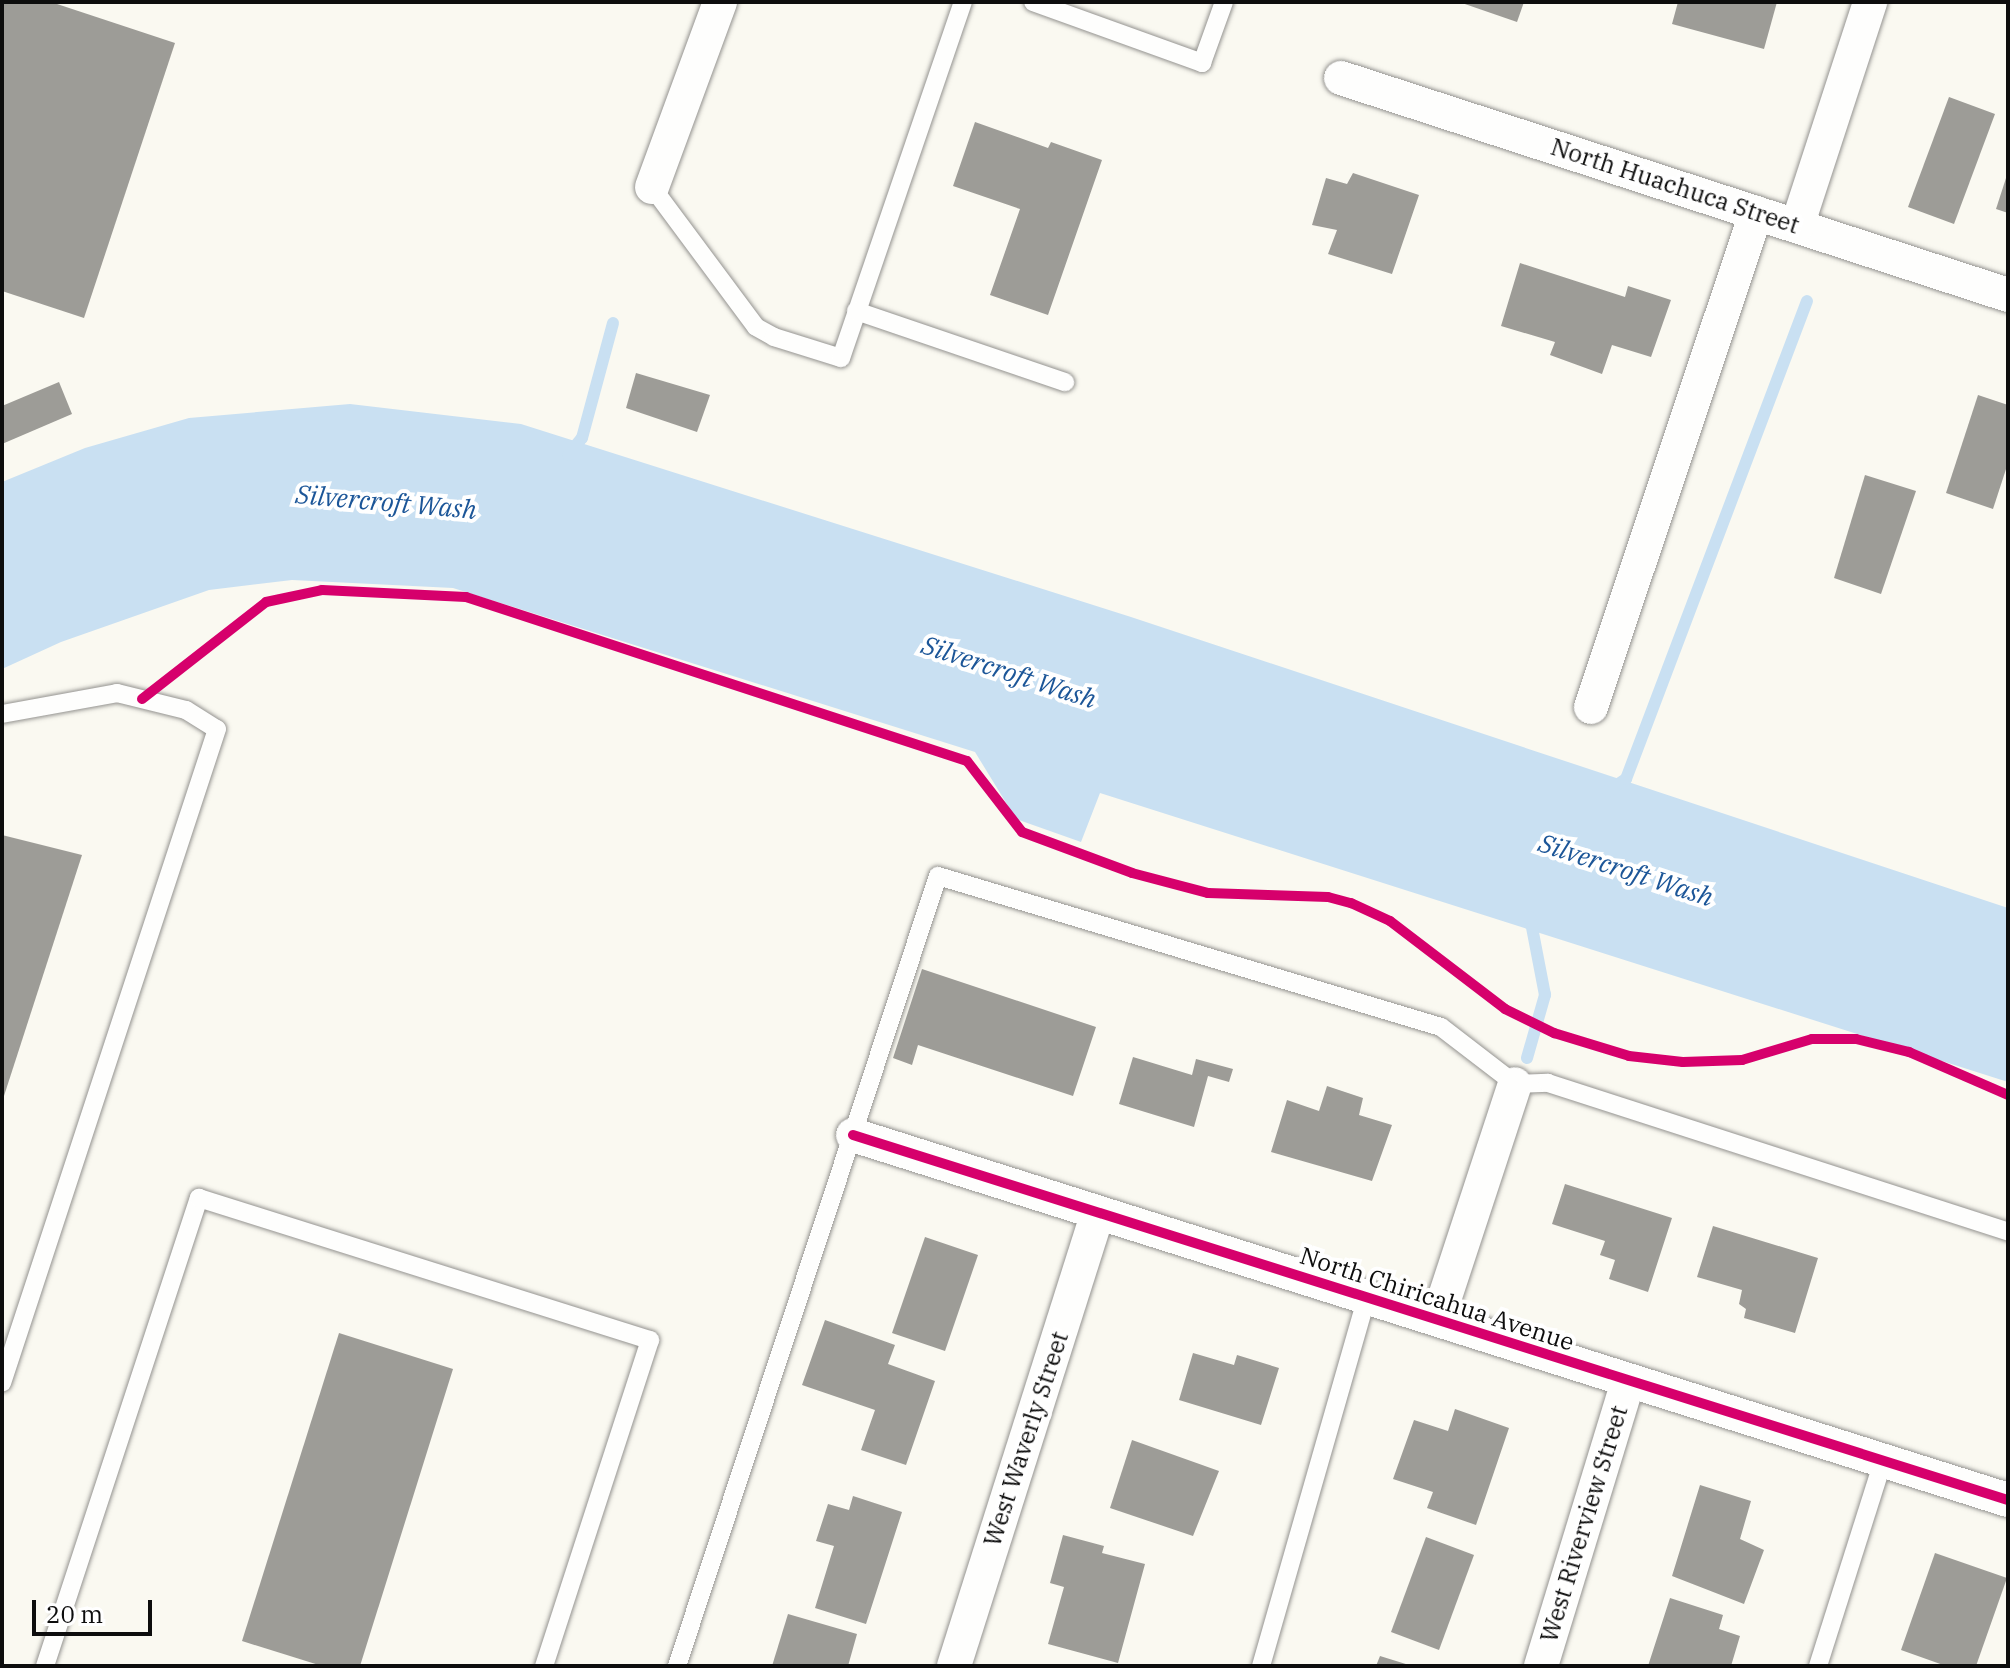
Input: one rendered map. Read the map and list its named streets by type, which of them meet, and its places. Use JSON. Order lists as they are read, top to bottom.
{
  "streets": {
    "street": [
      "North Huachuca Street",
      "North Chiricahua Avenue",
      "West Waverly Street",
      "West Riverview Street"
    ]
  },
  "crossings": [
    ["North Chiricahua Avenue", "West Waverly Street"],
    ["North Chiricahua Avenue", "West Riverview Street"]
  ],
  "water": ["Silvercroft Wash"],
  "scale_bar": "20 m"
}
